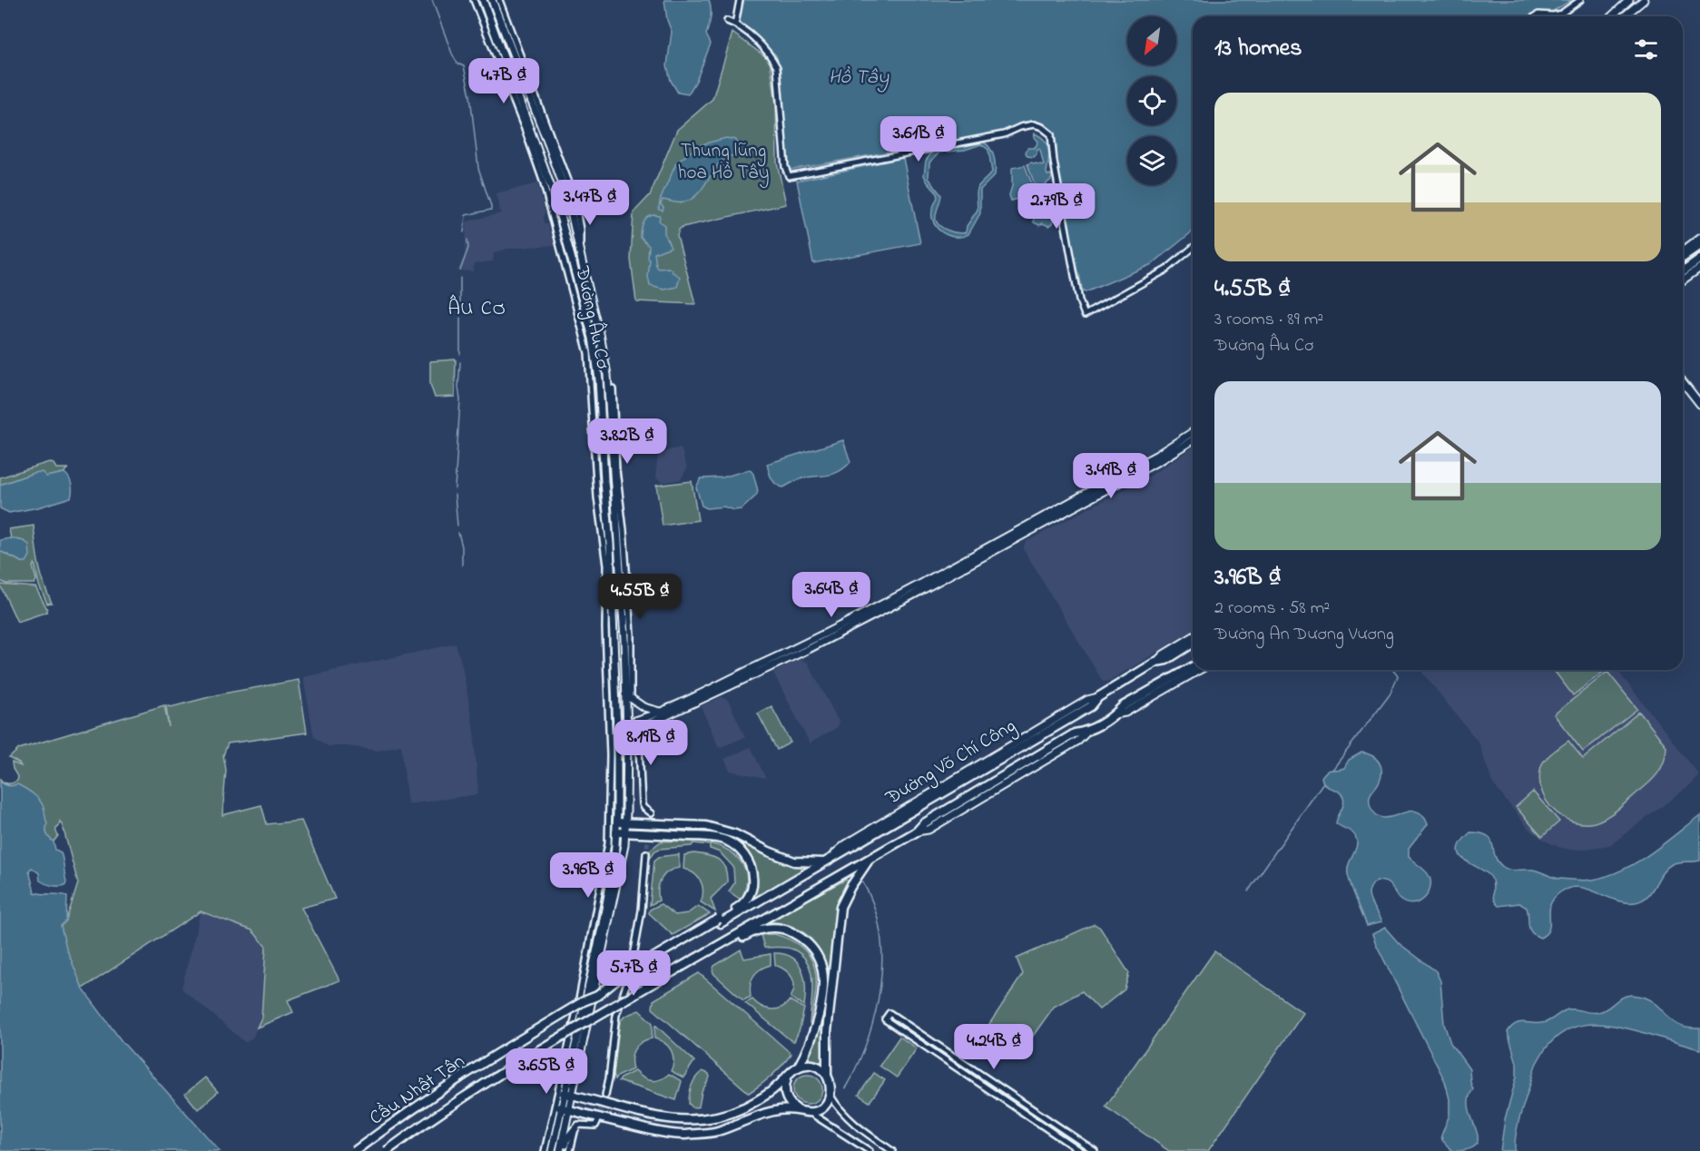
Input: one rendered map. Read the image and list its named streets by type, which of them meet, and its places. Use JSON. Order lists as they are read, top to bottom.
{
  "streets": {
    "highway": ["Đường Võ Chí Công", "Cầu Nhật Tân"],
    "main road": ["Đường Âu Cơ"]
  },
  "crossings": [
    ["Đường Võ Chí Công", "Cầu Nhật Tân"]
  ],
  "districts": ["ÂU CƠ"],
  "water": ["Hồ Tây"],
  "parks": ["Thung lũng hoa Hồ Tây"],
  "north": "bottom left",
  "page": {
    "heading": "13 homes",
    "price": [
      "4.7B ₫",
      "3.61B ₫",
      "3.47B ₫",
      "2.79B ₫",
      "3.82B ₫",
      "3.49B ₫",
      "3.64B ₫",
      "4.55B ₫",
      "8.19B ₫",
      "3.96B ₫",
      "5.7B ₫",
      "4.24B ₫",
      "3.65B ₫"
    ],
    "list": [
      {
        "name": "4.55B ₫",
        "note": "3 rooms · 89 m² · Đường Âu Cơ"
      },
      {
        "name": "3.96B ₫",
        "note": "2 rooms · 58 m² · Đường An Dương Vương"
      }
    ]
  }
}
